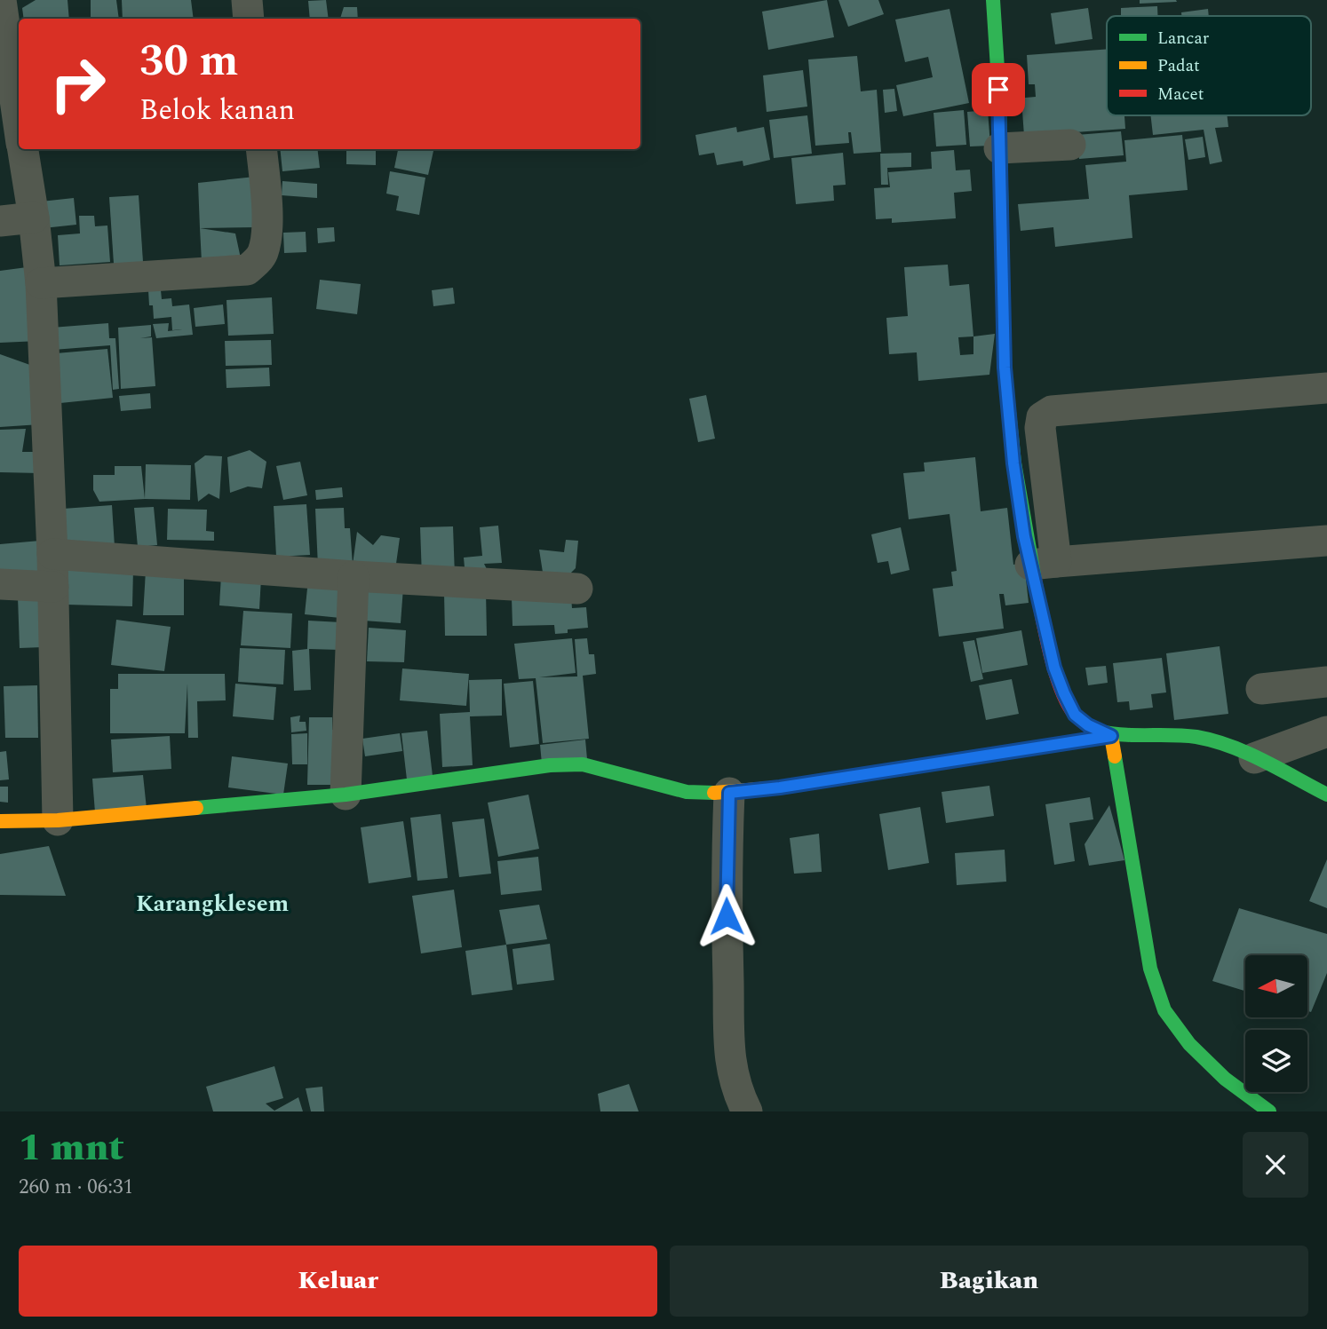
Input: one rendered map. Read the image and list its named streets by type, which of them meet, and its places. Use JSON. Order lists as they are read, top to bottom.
{
  "districts": ["Karangklesem"],
  "legend": ["Lancar", "Padat", "Macet"],
  "north": "left",
  "page": {
    "turn": ["30 m", "Belok kanan"],
    "heading": ["1 mnt", "260 m · 06:31"],
    "buttons": ["Keluar", "Bagikan"]
  }
}
